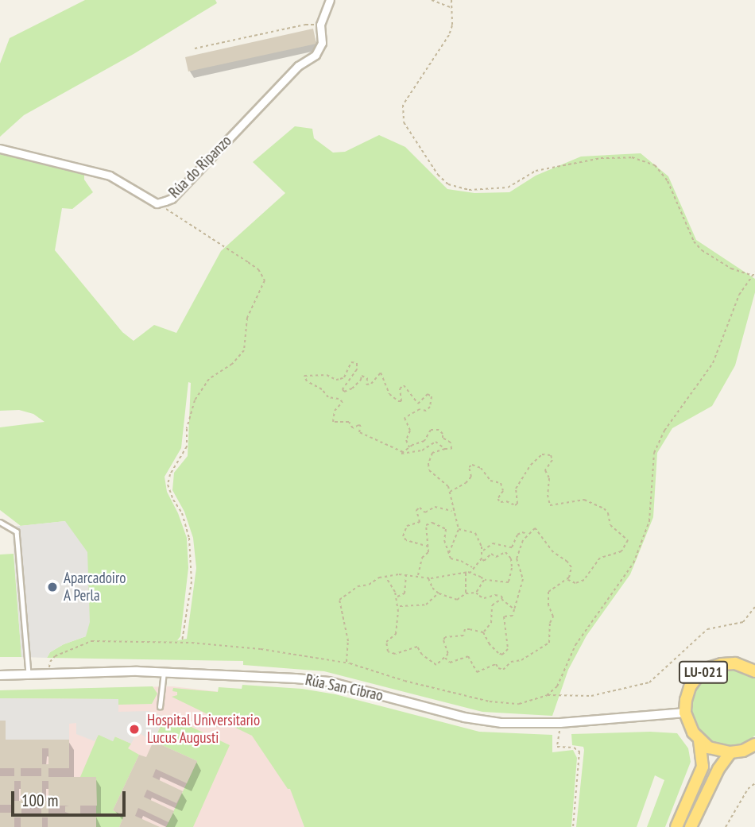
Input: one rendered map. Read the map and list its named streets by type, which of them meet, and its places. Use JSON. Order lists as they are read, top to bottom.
{
  "streets": {
    "highway": ["LU-021"],
    "street": ["Rúa do Ripanzo", "Rúa San Cibrao"]
  },
  "crossings": [
    ["LU-021", "Rúa San Cibrao"]
  ],
  "places": ["Aparcadoiro A Perla", "Hospital Universitario Lucus Augusti"],
  "scale_bar": "100 m"
}
